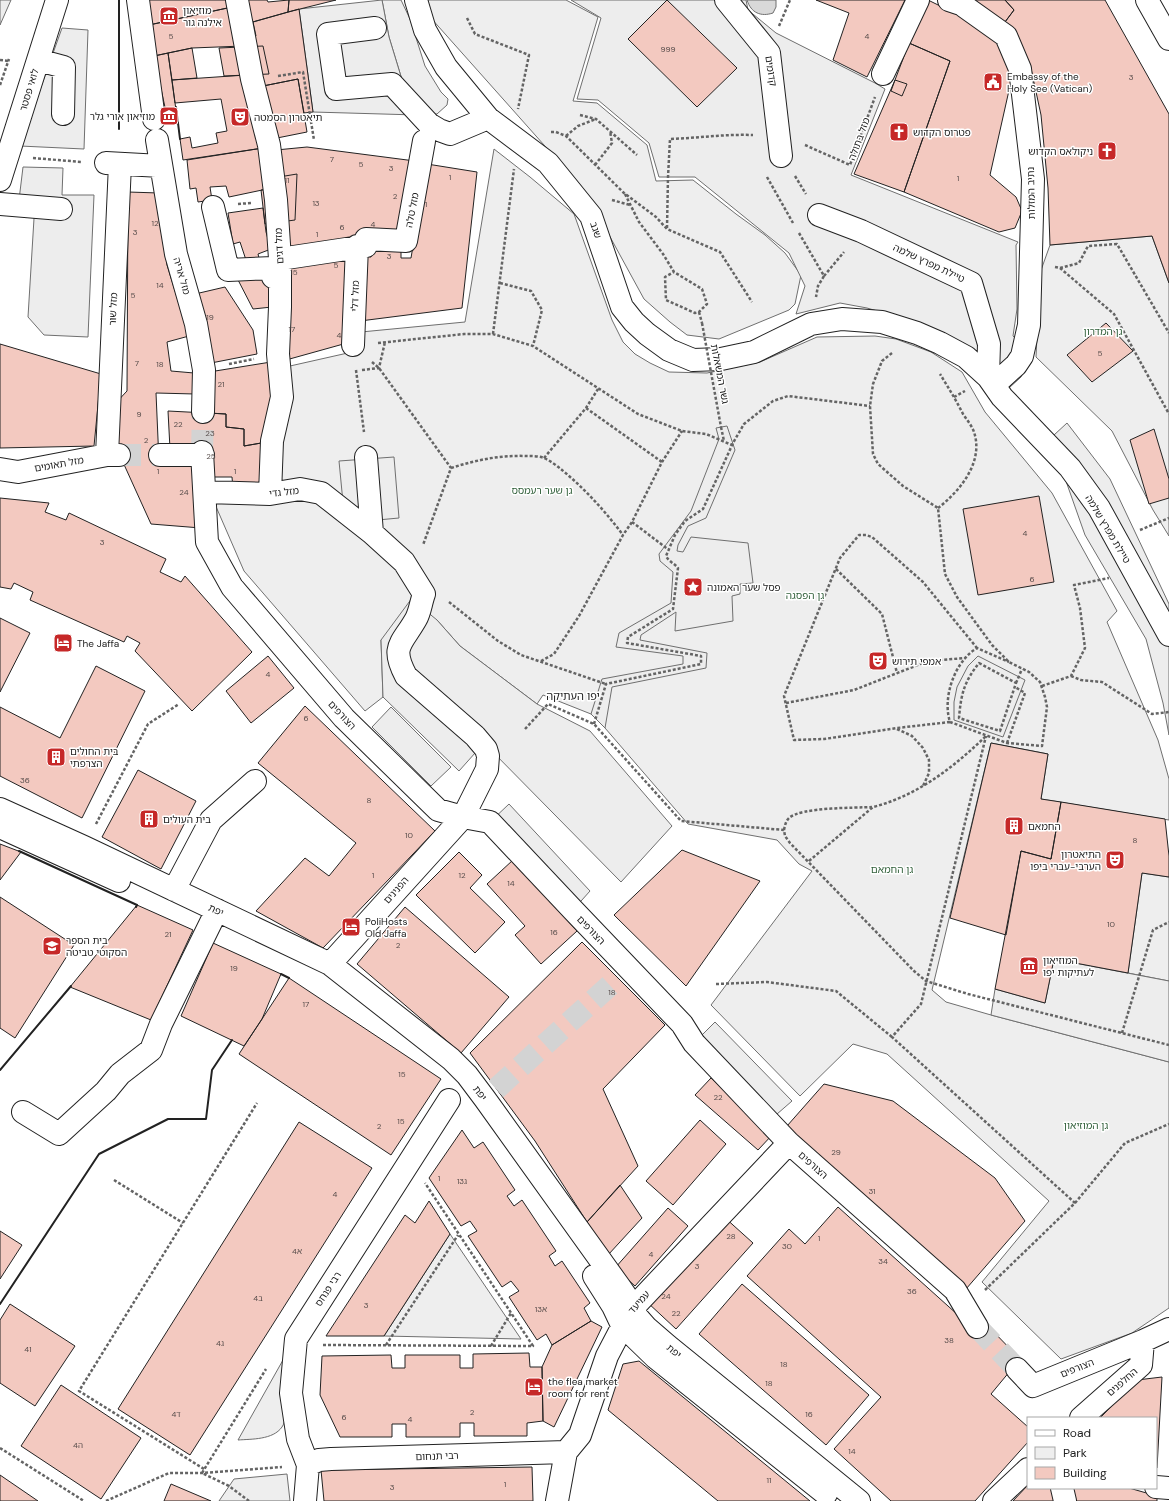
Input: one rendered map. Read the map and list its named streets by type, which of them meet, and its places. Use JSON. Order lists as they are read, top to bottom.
{
  "streets": {
    "street": [
      "קדומים",
      "לואי פסטר",
      "נתיב המזלות",
      "מזל טלה",
      "שגב",
      "מזל דגים",
      "טיילת מפרץ שלמה",
      "מזל אריה",
      "מזל דלי",
      "מזל שור",
      "מזל תאומים",
      "מזל גדי",
      "הצורפים",
      "הפנינים",
      "יפת",
      "רבי פנחס",
      "עמיעד",
      "החלפנים",
      "רבי תנחום"
    ],
    "path": ["מזל בתולה", "גשר המשאלות"]
  },
  "crossings": [
    ["קדומים", "מזל בתולה"],
    ["נתיב המזלות", "טיילת מפרץ שלמה"],
    ["מזל טלה", "מזל דגים"],
    ["מזל טלה", "מזל דלי"],
    ["שגב", "טיילת מפרץ שלמה"],
    ["מזל דגים", "מזל גדי"],
    ["מזל אריה", "מזל שור"],
    ["מזל שור", "מזל תאומים"],
    ["מזל גדי", "הצורפים"],
    ["מזל גדי", "הפנינים"],
    ["הצורפים", "הפנינים"],
    ["הצורפים", "עמיעד"],
    ["הצורפים", "החלפנים"],
    ["הפנינים", "יפת"],
    ["יפת", "עמיעד"],
    ["רבי פנחס", "רבי תנחום"],
    ["עמיעד", "רבי תנחום"]
  ],
  "districts": ["יפו העתיקה"],
  "parks": [
    "גן המדרון",
    "גן שער רעמסס",
    "גן הפסגה",
    "גן החמאם",
    "גן המוזיאון"
  ],
  "places": {
    "museum": ["מוזיאון אילנה גור", "מוזיאון אורי גלר", "המוזיאון לעתיקות יפו"],
    "public building": ["Embassy of the Holy See (Vatican)"],
    "theatre": ["תיאטרון הסמטה", "אמפי תירוש", "התיאטרון הערבי-עברי ביפו"],
    "church": ["פטרוס הקדוש", "ניקולאס הקדוש"],
    "place": ["פסל שער האמונה"],
    "hotel": ["The Jaffa", "PoliHosts Old Jaffa", "the flea market room for rent"],
    "building": ["בית החולים הצרפתי", "בית העולים", "החמאם"],
    "school or university": ["בית הספר הסקוטי טביטה"]
  },
  "house_numbers": [
    "5",
    "4",
    "999",
    "3",
    "7",
    "5",
    "3",
    "1",
    "1",
    "11",
    "2",
    "13",
    "1",
    "12",
    "4",
    "6",
    "3",
    "1",
    "3",
    "5",
    "15",
    "14",
    "5",
    "19",
    "17",
    "4",
    "5",
    "7",
    "18",
    "21",
    "9",
    "22",
    "23",
    "2",
    "25",
    "1",
    "1",
    "24",
    "4",
    "3",
    "6",
    "4",
    "6",
    "36",
    "8",
    "10",
    "8",
    "1",
    "12",
    "14",
    "10",
    "16",
    "21",
    "2",
    "19",
    "18",
    "17",
    "15",
    "22",
    "15",
    "2",
    "29",
    "1",
    "13ג",
    "31",
    "4",
    "28",
    "1",
    "30",
    "4א",
    "4",
    "34",
    "3",
    "36",
    "24",
    "4ב",
    "3",
    "13א",
    "22",
    "38",
    "4ג",
    "4ו",
    "18",
    "18",
    "2",
    "4ד",
    "16",
    "6",
    "4",
    "4ה",
    "14",
    "11",
    "1",
    "3"
  ],
  "legend": ["Road", "Park", "Building"]
}
